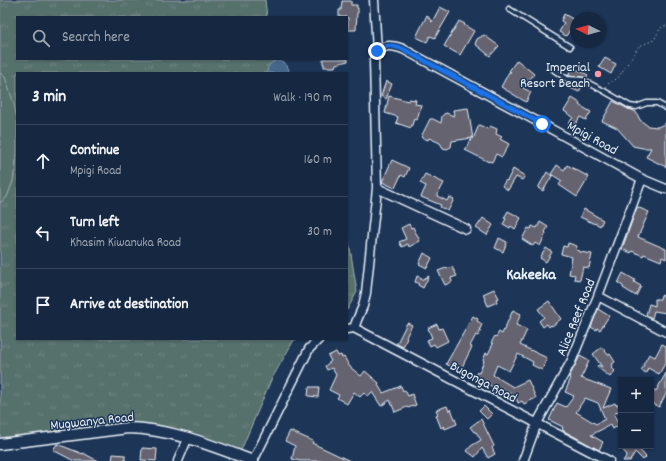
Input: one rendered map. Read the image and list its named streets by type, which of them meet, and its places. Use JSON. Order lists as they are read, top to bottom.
{
  "streets": {
    "street": [
      "Mpigi Road",
      "Alice Reef Road",
      "Bugonga Road",
      "Mugwanya Road"
    ]
  },
  "crossings": [
    ["Mpigi Road", "Alice Reef Road"],
    ["Alice Reef Road", "Bugonga Road"]
  ],
  "districts": ["Kakeeka"],
  "places": ["Imperial Resort Beach"],
  "north": "left",
  "page": {
    "search": "Search here",
    "heading": ["3 min", "Walk · 190 m"],
    "list": [
      ["Continue", "Mpigi Road", "160 m"],
      ["Turn left", "Khasim Kiwanuka Road", "30 m"],
      "Arrive at destination"
    ],
    "map_buttons": ["+", "−"]
  }
}
